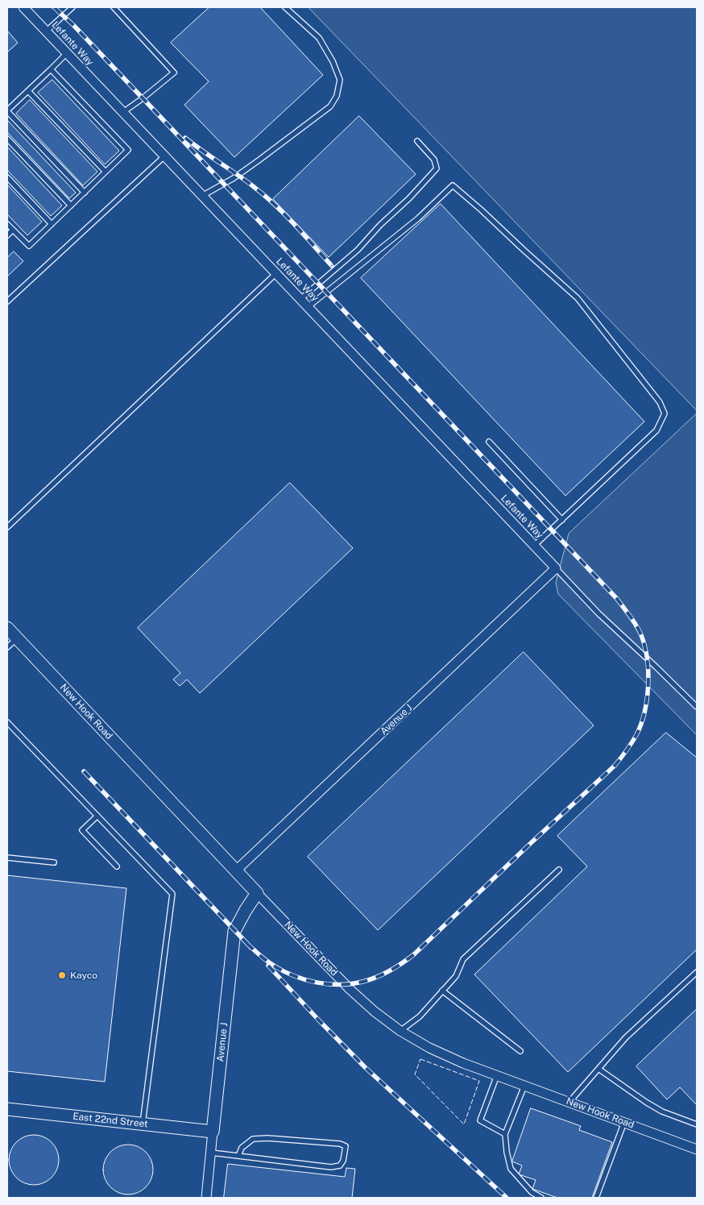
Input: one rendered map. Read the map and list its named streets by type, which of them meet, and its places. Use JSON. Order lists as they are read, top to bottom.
{
  "streets": {
    "street": [
      "Lefante Way",
      "New Hook Road",
      "Avenue J",
      "East 22nd Street"
    ]
  },
  "crossings": [
    ["Lefante Way", "Avenue J"],
    ["New Hook Road", "Avenue J"],
    ["Avenue J", "East 22nd Street"]
  ],
  "places": ["Kayco"]
}
